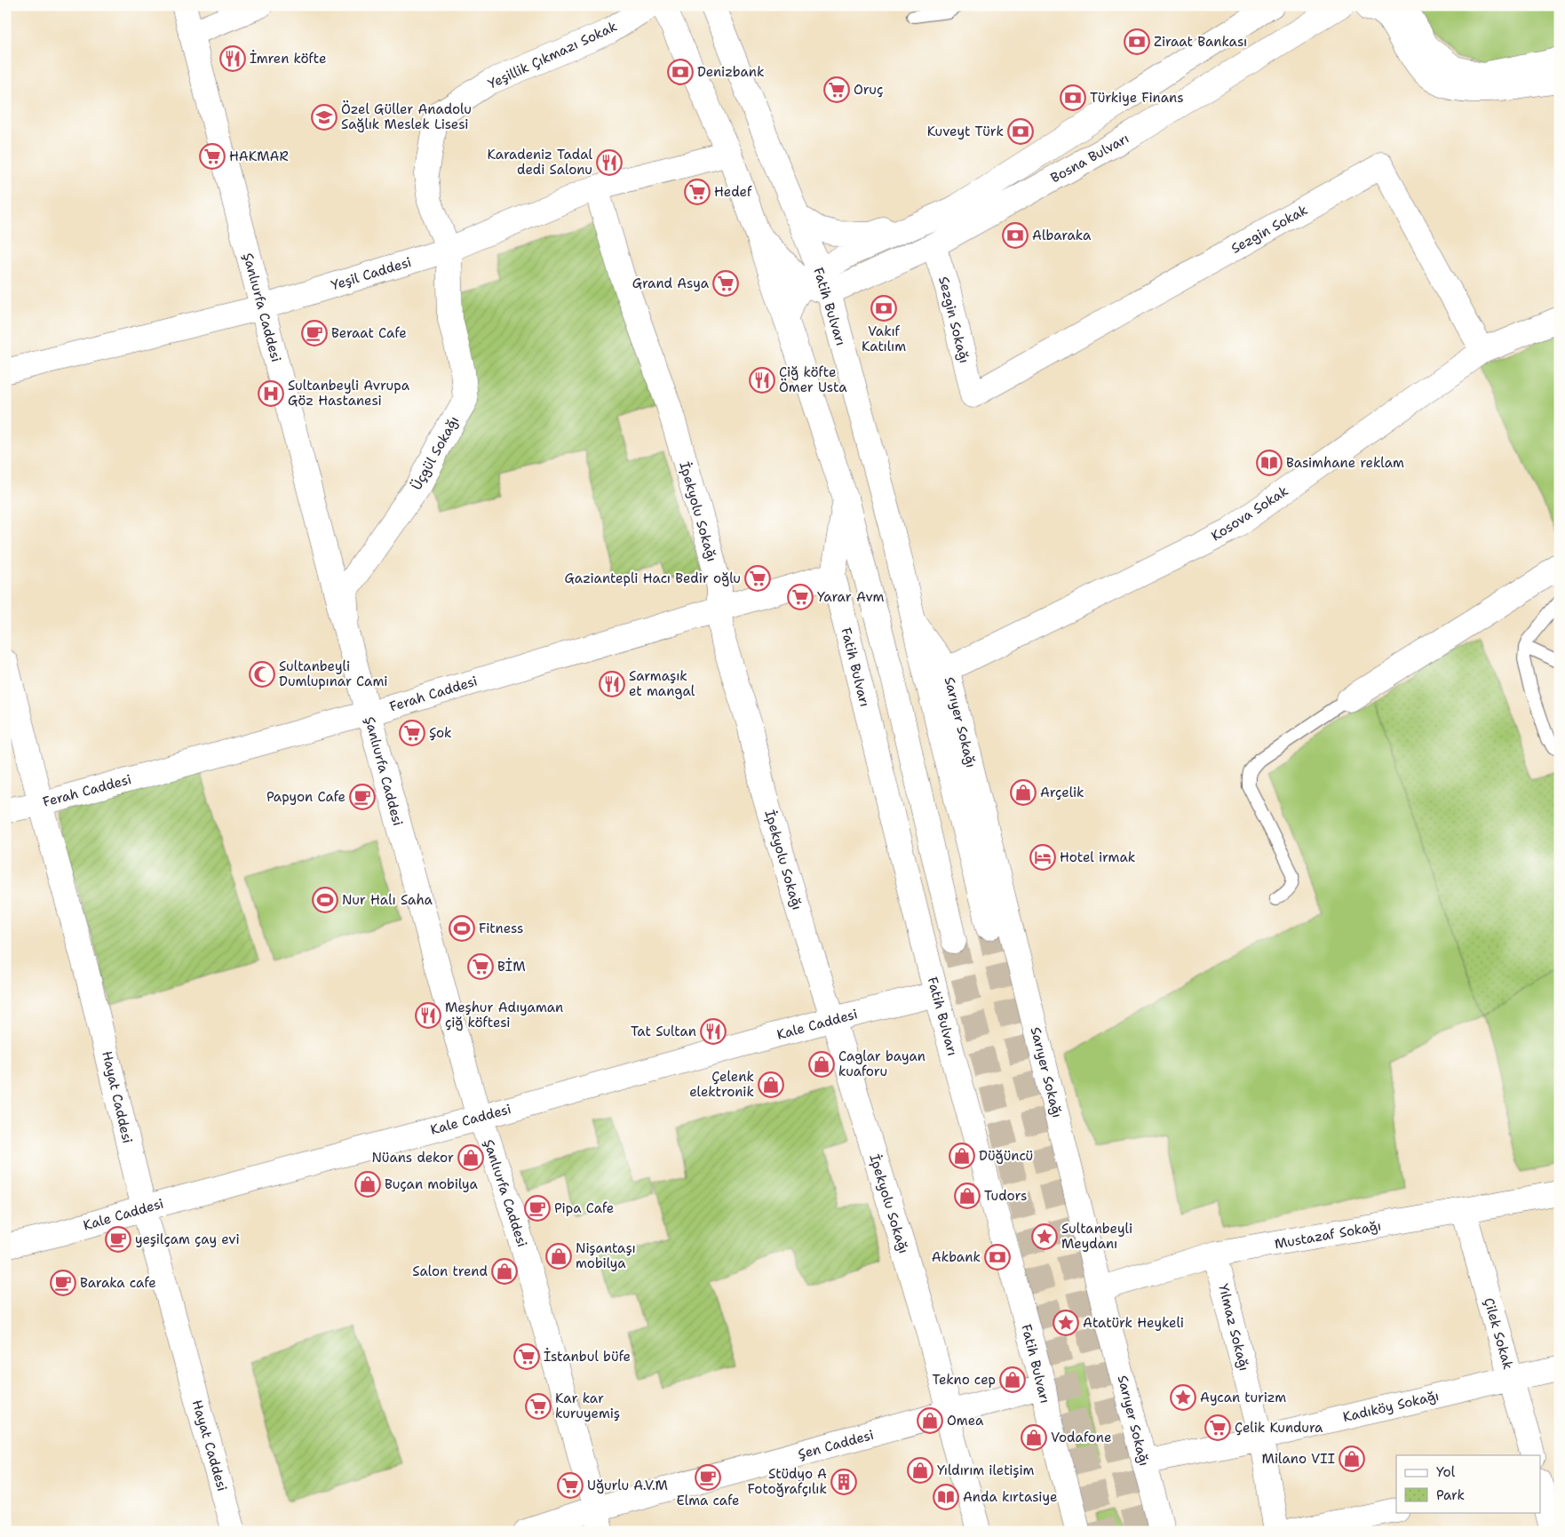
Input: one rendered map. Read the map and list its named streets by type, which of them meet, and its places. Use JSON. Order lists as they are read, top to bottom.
{
  "streets": {
    "street": [
      "Yeşillik Çıkmazı Sokak",
      "Bosna Bulvarı",
      "Sezgin Sokak",
      "Yeşil Caddesi",
      "Fatih Bulvarı",
      "Şanlıurfa Caddesi",
      "Sezgin Sokağı",
      "Üçgül Sokağı",
      "İpekyolu Sokağı",
      "Kosova Sokak",
      "Ferah Caddesi",
      "Sarıyer Sokağı",
      "Kale Caddesi",
      "Hayat Caddesi",
      "Mustazaf Sokağı",
      "Yılmaz Sokağı",
      "Çilek Sokak",
      "Kadıköy Sokağı",
      "Şen Caddesi"
    ]
  },
  "crossings": [
    ["Yeşillik Çıkmazı Sokak", "Yeşil Caddesi"],
    ["Yeşillik Çıkmazı Sokak", "Üçgül Sokağı"],
    ["Bosna Bulvarı", "Fatih Bulvarı"],
    ["Bosna Bulvarı", "Sezgin Sokağı"],
    ["Sezgin Sokak", "Sezgin Sokağı"],
    ["Sezgin Sokak", "Kosova Sokak"],
    ["Yeşil Caddesi", "Fatih Bulvarı"],
    ["Yeşil Caddesi", "Şanlıurfa Caddesi"],
    ["Yeşil Caddesi", "Üçgül Sokağı"],
    ["Yeşil Caddesi", "İpekyolu Sokağı"],
    ["Fatih Bulvarı", "Ferah Caddesi"],
    ["Fatih Bulvarı", "Sarıyer Sokağı"],
    ["Fatih Bulvarı", "Kale Caddesi"],
    ["Fatih Bulvarı", "Şen Caddesi"],
    ["Şanlıurfa Caddesi", "Üçgül Sokağı"],
    ["Şanlıurfa Caddesi", "Ferah Caddesi"],
    ["Şanlıurfa Caddesi", "Kale Caddesi"],
    ["Şanlıurfa Caddesi", "Şen Caddesi"],
    ["İpekyolu Sokağı", "Ferah Caddesi"],
    ["İpekyolu Sokağı", "Kale Caddesi"],
    ["İpekyolu Sokağı", "Şen Caddesi"],
    ["Kosova Sokak", "Sarıyer Sokağı"],
    ["Ferah Caddesi", "Hayat Caddesi"],
    ["Sarıyer Sokağı", "Mustazaf Sokağı"],
    ["Sarıyer Sokağı", "Kadıköy Sokağı"],
    ["Kale Caddesi", "Hayat Caddesi"],
    ["Mustazaf Sokağı", "Yılmaz Sokağı"],
    ["Mustazaf Sokağı", "Çilek Sokak"],
    ["Yılmaz Sokağı", "Kadıköy Sokağı"],
    ["Çilek Sokak", "Kadıköy Sokağı"]
  ],
  "places": {
    "bank": [
      "Ziraat Bankası",
      "Denizbank",
      "Türkiye Finans",
      "Kuveyt Türk",
      "Albaraka",
      "Vakıf Katılım",
      "Akbank"
    ],
    "restaurant": [
      "İmren köfte",
      "Karadeniz Tadal dedi Salonu",
      "Çiğ köfte Ömer Usta",
      "Sarmaşık et mangal",
      "Meşhur Adıyaman çiğ köftesi",
      "Tat Sultan"
    ],
    "supermarket": [
      "Oruç",
      "HAKMAR",
      "Hedef",
      "Grand Asya",
      "Gaziantepli Hacı Bedir oğlu",
      "Yarar Avm",
      "Şok",
      "BİM",
      "İstanbul büfe",
      "Kar kar kuruyemiş",
      "Çelik Kundura",
      "Uğurlu A.V.M"
    ],
    "school or university": ["Özel Güller Anadolu Sağlık Meslek Lisesi"],
    "cafe": [
      "Beraat Cafe",
      "Papyon Cafe",
      "Pipa Cafe",
      "yeşilçam çay evi",
      "Baraka cafe",
      "Elma cafe"
    ],
    "hospital": ["Sultanbeyli Avrupa Göz Hastanesi"],
    "library": ["Basimhane reklam", "Anda kırtasiye"],
    "mosque": ["Sultanbeyli Dumlupınar Cami"],
    "shop": [
      "Arçelik",
      "Caglar bayan kuaforu",
      "Çelenk elektronik",
      "Düğüncü",
      "Nüans dekor",
      "Buçan mobilya",
      "Tudors",
      "Nişantaşı mobilya",
      "Salon trend",
      "Tekno cep",
      "Omea",
      "Vodafone",
      "Milano VII",
      "Yıldırım iletişim"
    ],
    "hotel": ["Hotel irmak"],
    "sports": ["Nur Halı Saha", "Fitness"],
    "place": ["Sultanbeyli Meydanı", "Atatürk Heykeli", "Aycan turizm"],
    "building": ["Stüdyo A Fotoğrafçılık"]
  },
  "legend": ["Yol", "Park"]
}
